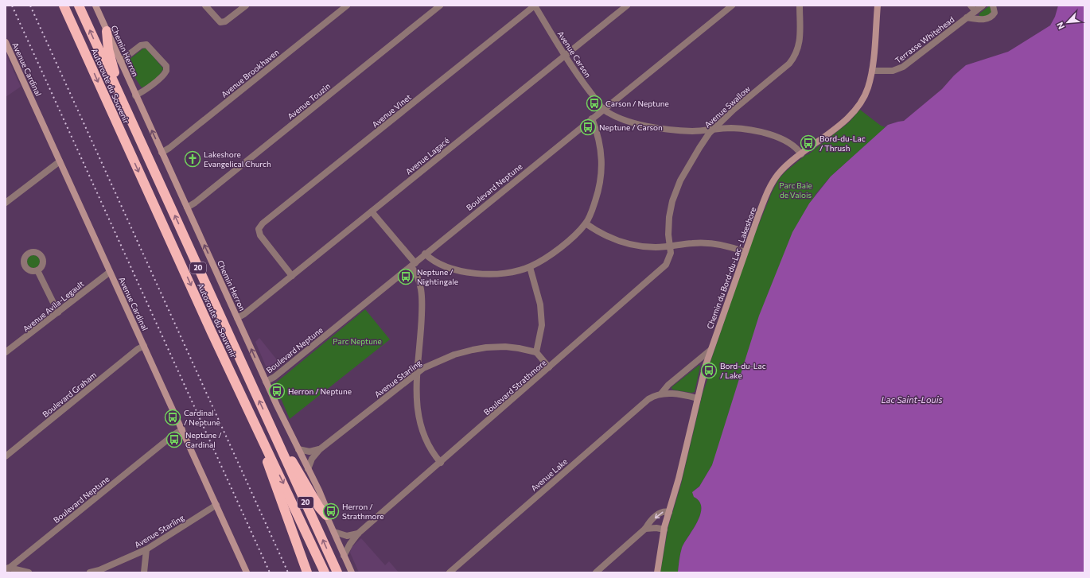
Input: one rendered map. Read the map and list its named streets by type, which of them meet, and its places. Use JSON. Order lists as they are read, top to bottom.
{
  "streets": {
    "highway": ["Autoroute du Souvenir", "20"],
    "main road": ["Chemin Herron", "Avenue Cardinal", "Chemin du Bord-du-Lac - Lakeshore"],
    "street": [
      "Terrasse Whitehead",
      "Avenue Carson",
      "Avenue Brookhaven",
      "Avenue Touzin",
      "Avenue Swallow",
      "Avenue Vinet",
      "Avenue Lagacé",
      "Boulevard Neptune",
      "Avenue Avila-Legault",
      "Avenue Starling",
      "Boulevard Strathmore",
      "Boulevard Graham",
      "Avenue Lake"
    ]
  },
  "crossings": [
    ["Terrasse Whitehead", "Chemin du Bord-du-Lac - Lakeshore"],
    ["Chemin Herron", "Avenue Brookhaven"],
    ["Chemin Herron", "Avenue Touzin"],
    ["Chemin Herron", "Avenue Lagacé"],
    ["Chemin Herron", "Boulevard Neptune"],
    ["Chemin Herron", "Avenue Starling"],
    ["Chemin Herron", "Boulevard Strathmore"],
    ["Avenue Carson", "Avenue Vinet"],
    ["Avenue Carson", "Avenue Lagacé"],
    ["Avenue Carson", "Boulevard Neptune"],
    ["Avenue Cardinal", "Boulevard Neptune"],
    ["Avenue Cardinal", "Avenue Avila-Legault"],
    ["Avenue Cardinal", "Avenue Starling"],
    ["Avenue Cardinal", "Boulevard Graham"],
    ["Avenue Swallow", "Boulevard Strathmore"],
    ["Avenue Vinet", "Avenue Lagacé"],
    ["Chemin du Bord-du-Lac - Lakeshore", "Avenue Lake"]
  ],
  "one_way": ["Chemin Herron"],
  "water": ["Lac Saint-Louis"],
  "parks": ["Parc Baie de Valois", "Parc Neptune"],
  "places": {
    "bus stop": [
      "Carson / Neptune",
      "Neptune / Carson",
      "Bord-du-Lac / Thrush",
      "Neptune / Nightingale",
      "Bord-du-Lac / Lake",
      "Herron / Neptune",
      "Cardinal / Neptune",
      "Neptune / Cardinal",
      "Herron / Strathmore"
    ],
    "church": ["Lakeshore Evangelical Church"]
  },
  "north": "bottom left"
}
